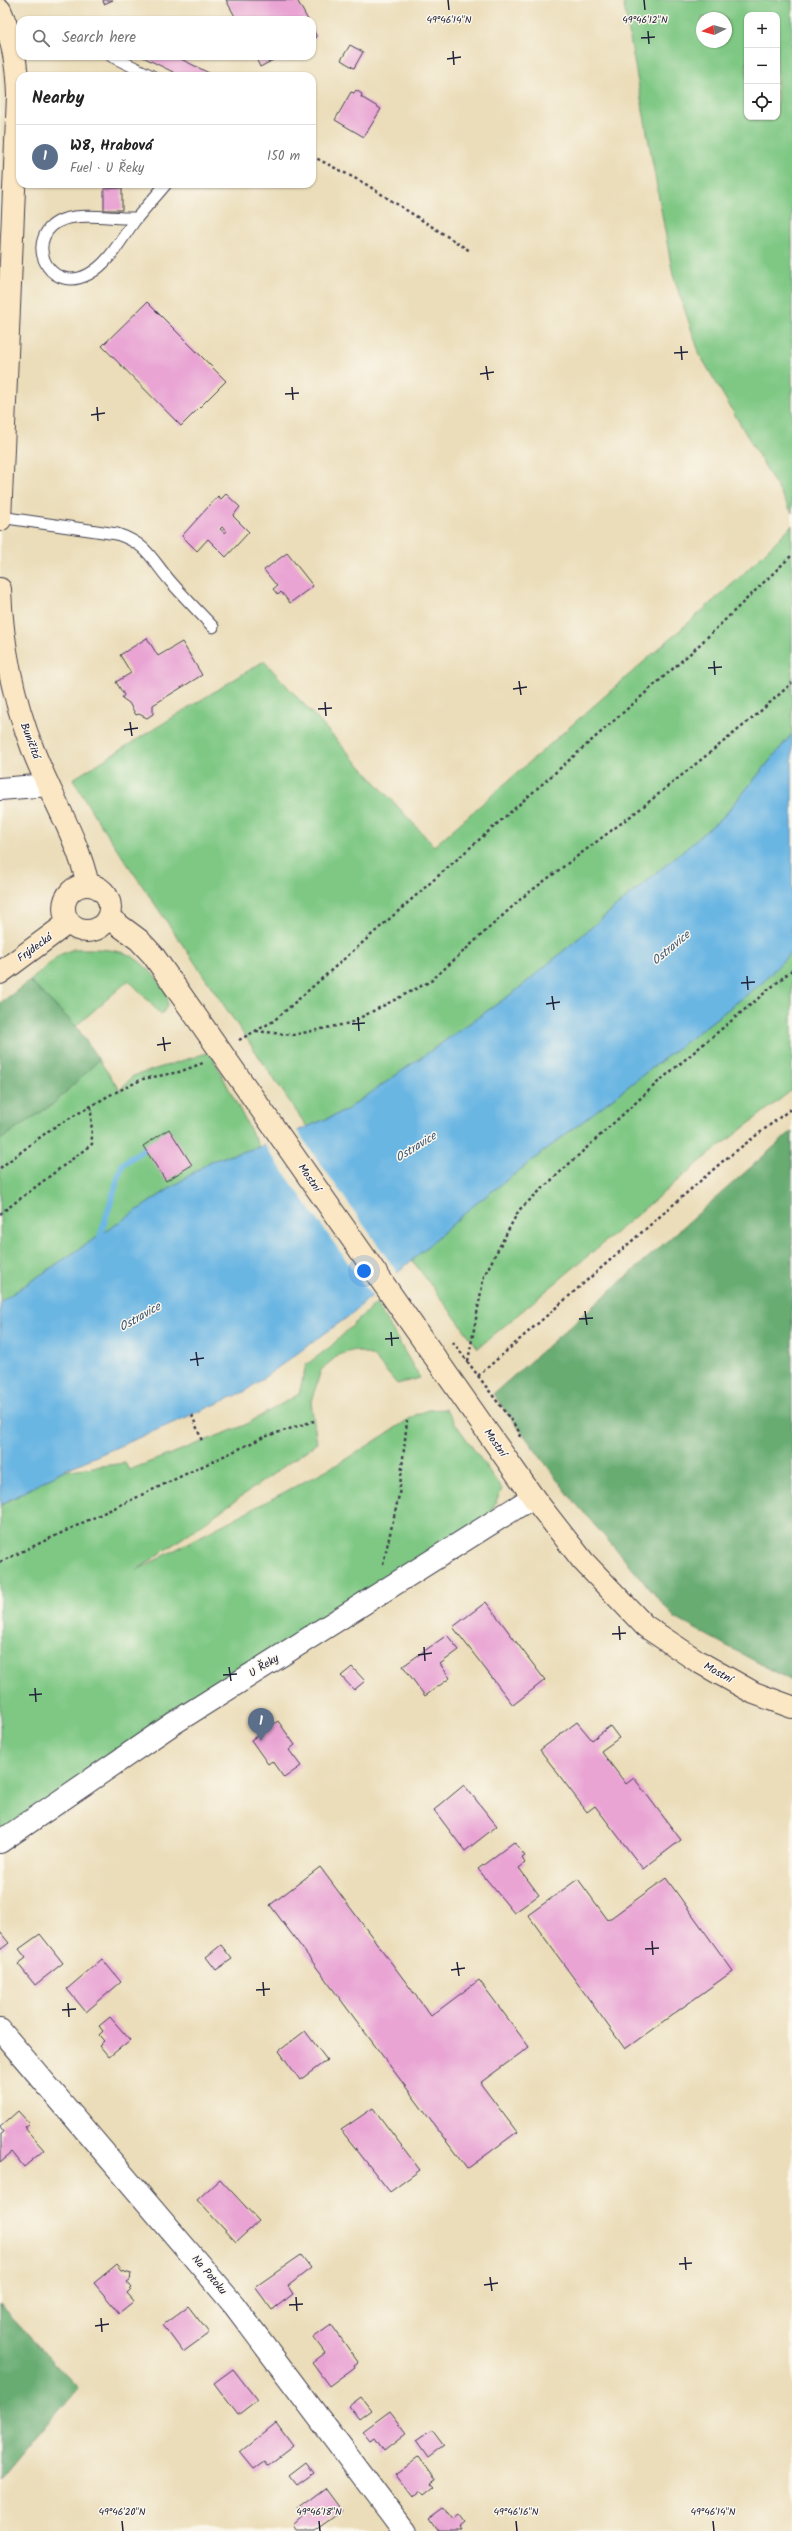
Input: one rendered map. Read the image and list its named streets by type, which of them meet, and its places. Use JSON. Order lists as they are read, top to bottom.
{
  "streets": {
    "main road": ["Buničitá", "Frýdecká", "Mostní"],
    "street": ["U Řeky", "Na Potoku"]
  },
  "crossings": [
    ["Buničitá", "Frýdecká"],
    ["Buničitá", "Mostní"],
    ["Frýdecká", "Mostní"],
    ["Mostní", "U Řeky"]
  ],
  "water": ["Ostravice"],
  "north": "left",
  "page": {
    "map_buttons": ["+", "−"],
    "search": "Search here",
    "heading": "Nearby",
    "list": [
      {
        "mark": "1",
        "name": "W8, Hrabová",
        "note": "Fuel · U Řeky",
        "value": "150 m"
      }
    ],
    "pins": "1"
  },
  "coordinates": [
    "49°46'14\"N",
    "49°46'12\"N",
    "49°46'20\"N",
    "49°46'18\"N",
    "49°46'16\"N"
  ]
}
